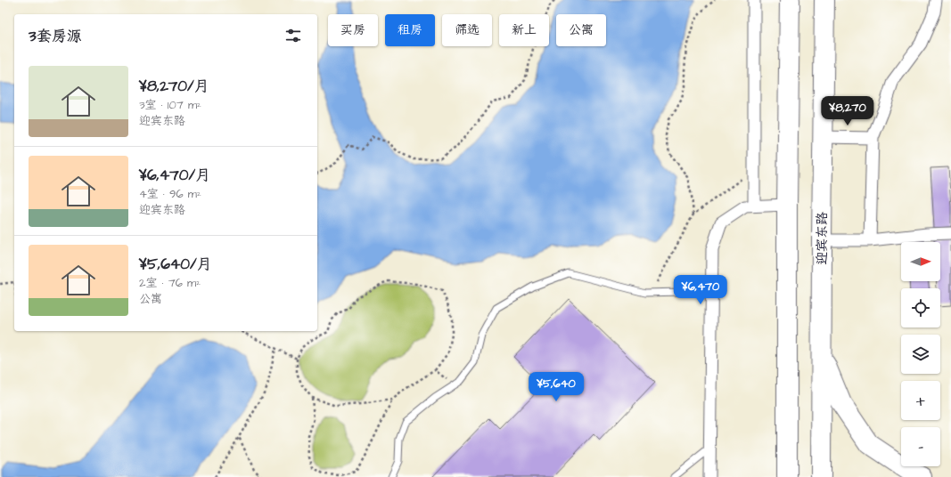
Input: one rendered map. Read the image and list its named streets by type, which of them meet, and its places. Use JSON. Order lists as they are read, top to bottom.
{
  "streets": {
    "highway": ["迎宾东路"]
  },
  "north": "right",
  "page": {
    "chip": [
      "买房",
      "租房",
      "筛选",
      "新上",
      "公寓"
    ],
    "heading": "3套房源",
    "list": [
      {
        "name": "¥8,270/月",
        "note": "3室 · 107 m² · 迎宾东路"
      },
      {
        "name": "¥6,470/月",
        "note": "4室 · 96 m² · 迎宾东路"
      },
      {
        "name": "¥5,640/月",
        "note": "2室 · 76 m² · 公寓"
      }
    ],
    "price": ["¥8,270", "¥6,470", "¥5,640"],
    "map_buttons": ["+", "−"]
  }
}
